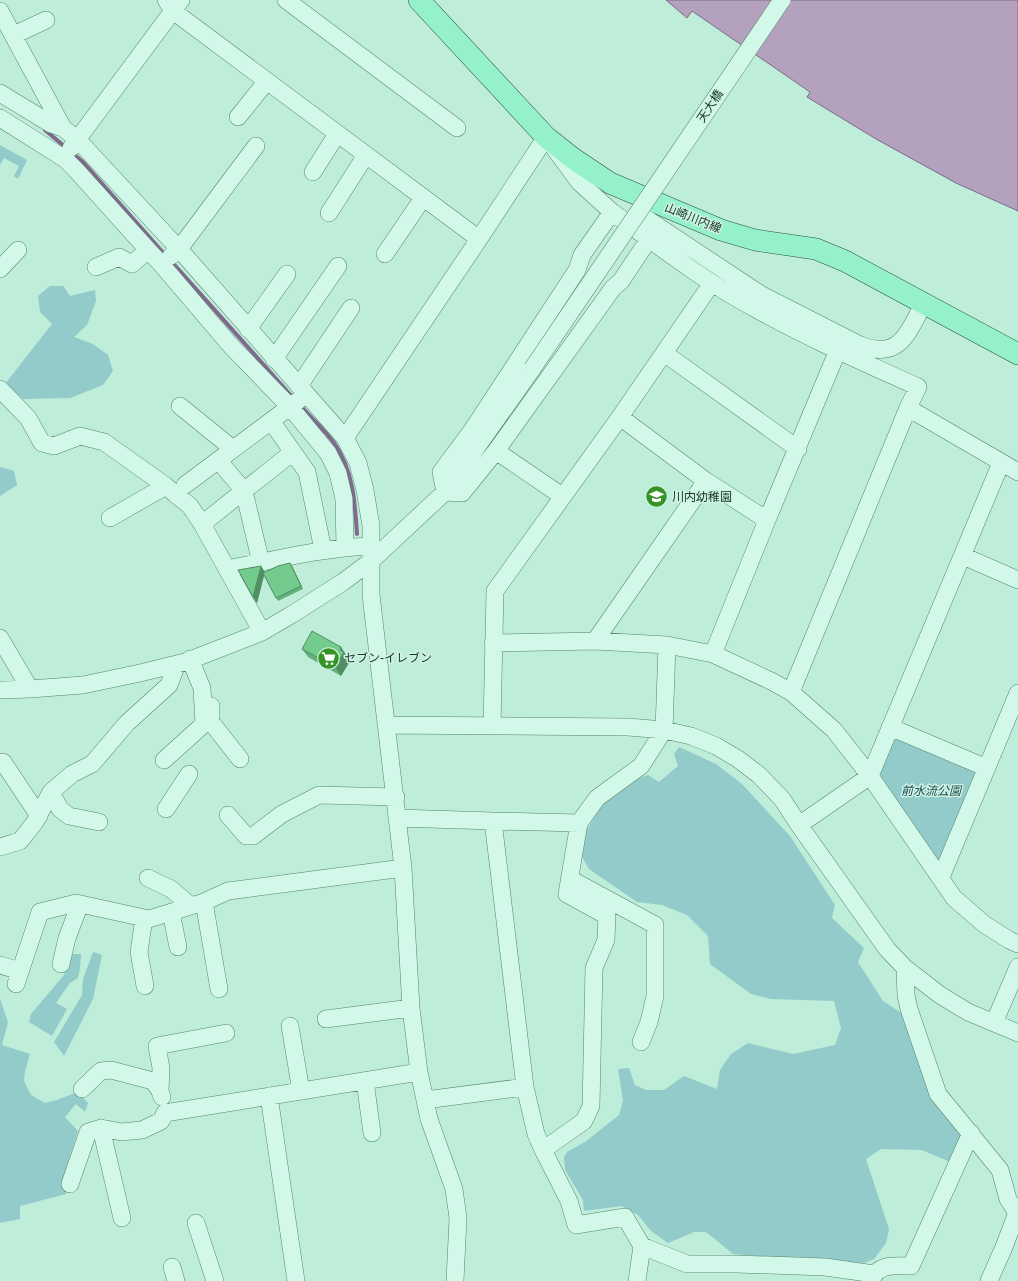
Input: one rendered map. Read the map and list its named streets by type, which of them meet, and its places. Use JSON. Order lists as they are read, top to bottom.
{
  "streets": {
    "main road": ["山崎川内線"],
    "street": ["天大橋"]
  },
  "parks": ["前水流公園"],
  "places": {
    "school or university": ["川内幼稚園"],
    "supermarket": ["セブン-イレブン"]
  }
}
